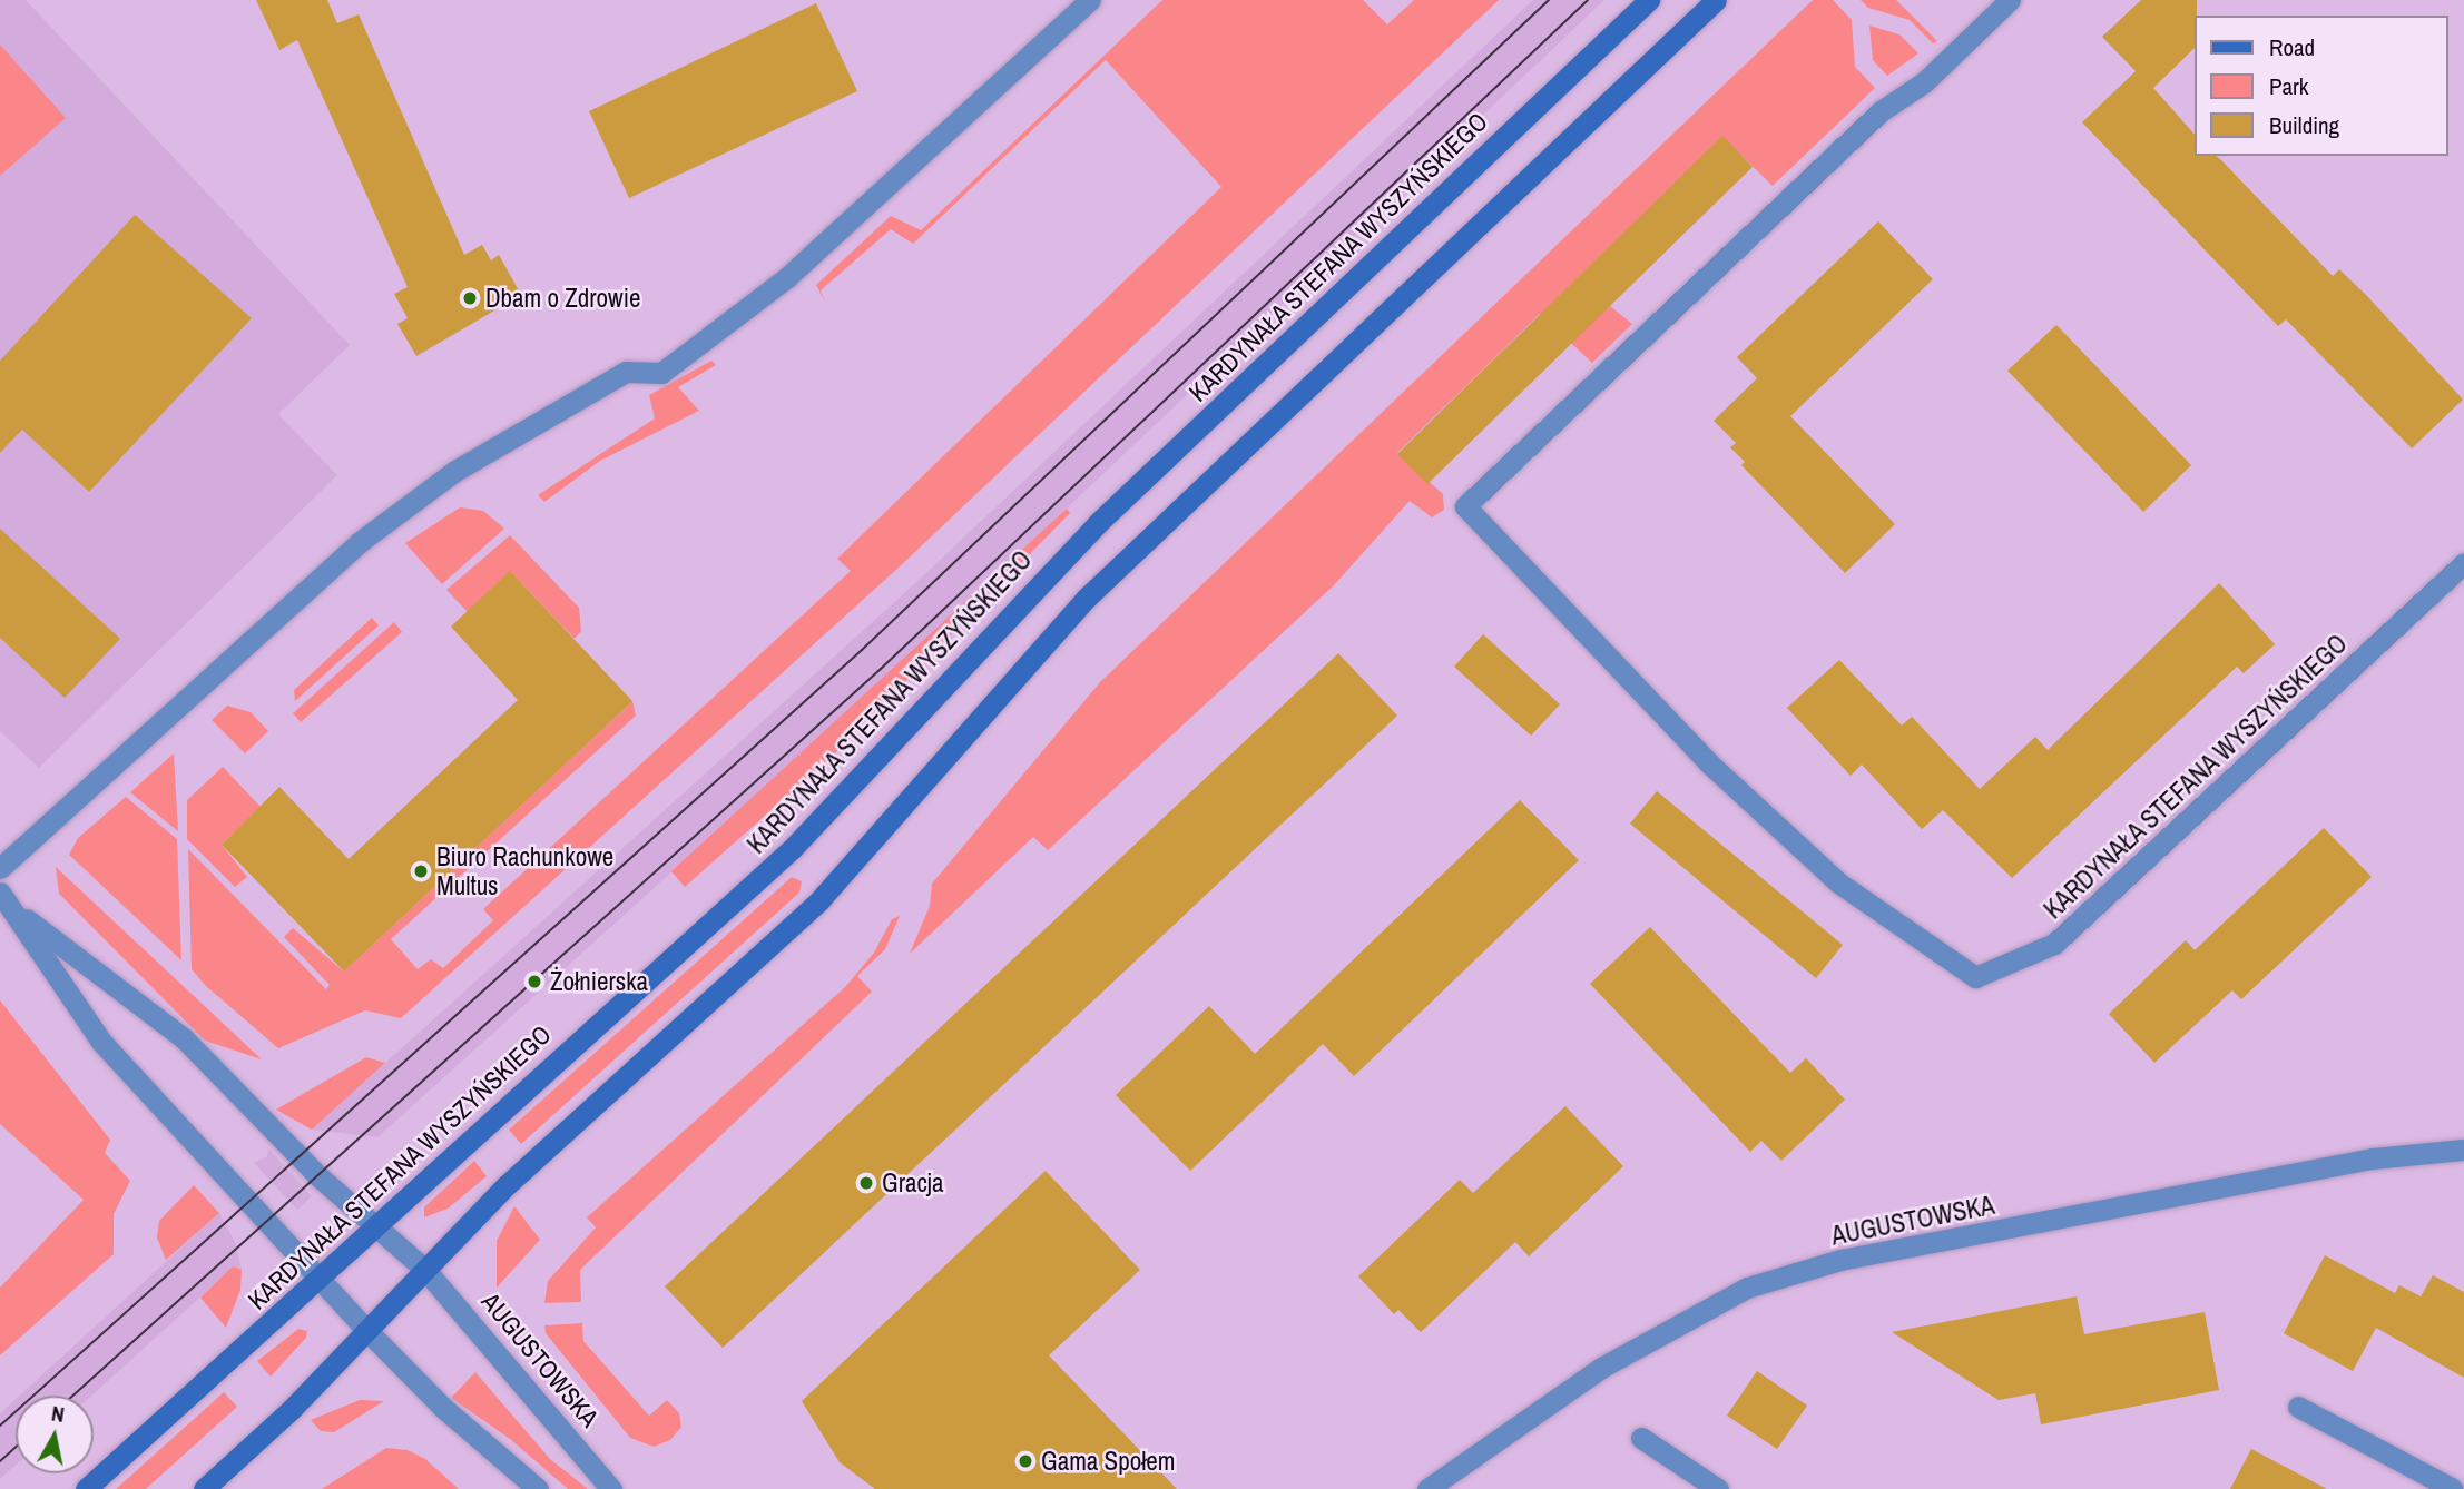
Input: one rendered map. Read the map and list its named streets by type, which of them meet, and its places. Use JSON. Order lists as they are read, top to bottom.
{
  "streets": {
    "main road": ["KARDYNAŁA STEFANA WYSZYŃSKIEGO"],
    "street": ["AUGUSTOWSKA"]
  },
  "places": [
    "Dbam o Zdrowie",
    "Biuro Rachunkowe Multus",
    "Żołnierska",
    "Gracja",
    "Gama Społem"
  ],
  "legend": ["Road", "Park", "Building"],
  "north": "top"
}
